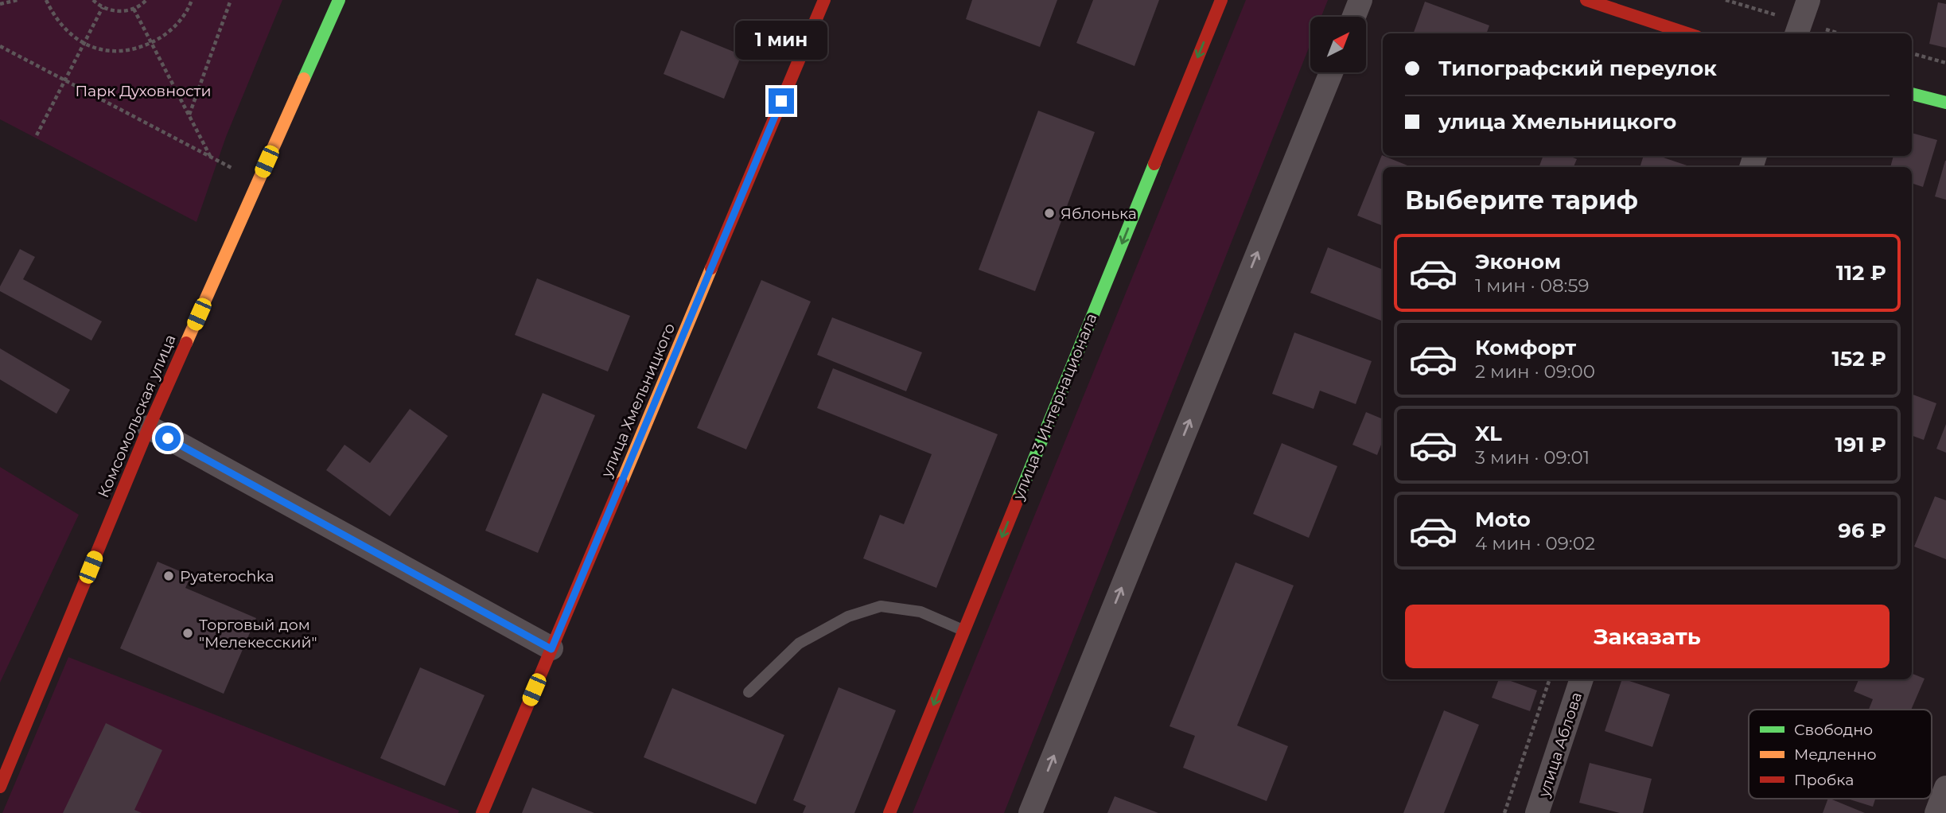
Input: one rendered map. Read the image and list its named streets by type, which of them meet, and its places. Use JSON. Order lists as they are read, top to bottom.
{
  "streets": {
    "street": [
      "улица Хмельницкого",
      "улица 3 Интернационала",
      "Комсомольская улица",
      "улица Аблова"
    ]
  },
  "one_way": ["улица 3 Интернационала"],
  "parks": ["Парк Духовности"],
  "places": ["Яблонька", "Pyaterochka", "Торговый дом \"Мелекесский\""],
  "legend": ["Свободно", "Медленно", "Пробка"],
  "north": "top right",
  "page": {
    "bubble": "1 мин",
    "banner": ["Типографский переулок", "улица Хмельницкого"],
    "heading": "Выберите тариф",
    "list": [
      {
        "name": "Эконом",
        "note": "1 мин · 08:59",
        "value": "112 ₽"
      },
      {
        "name": "Комфорт",
        "note": "2 мин · 09:00",
        "value": "152 ₽"
      },
      {
        "name": "XL",
        "note": "3 мин · 09:01",
        "value": "191 ₽"
      },
      {
        "name": "Moto",
        "note": "4 мин · 09:02",
        "value": "96 ₽"
      }
    ],
    "buttons": "Заказать"
  }
}
